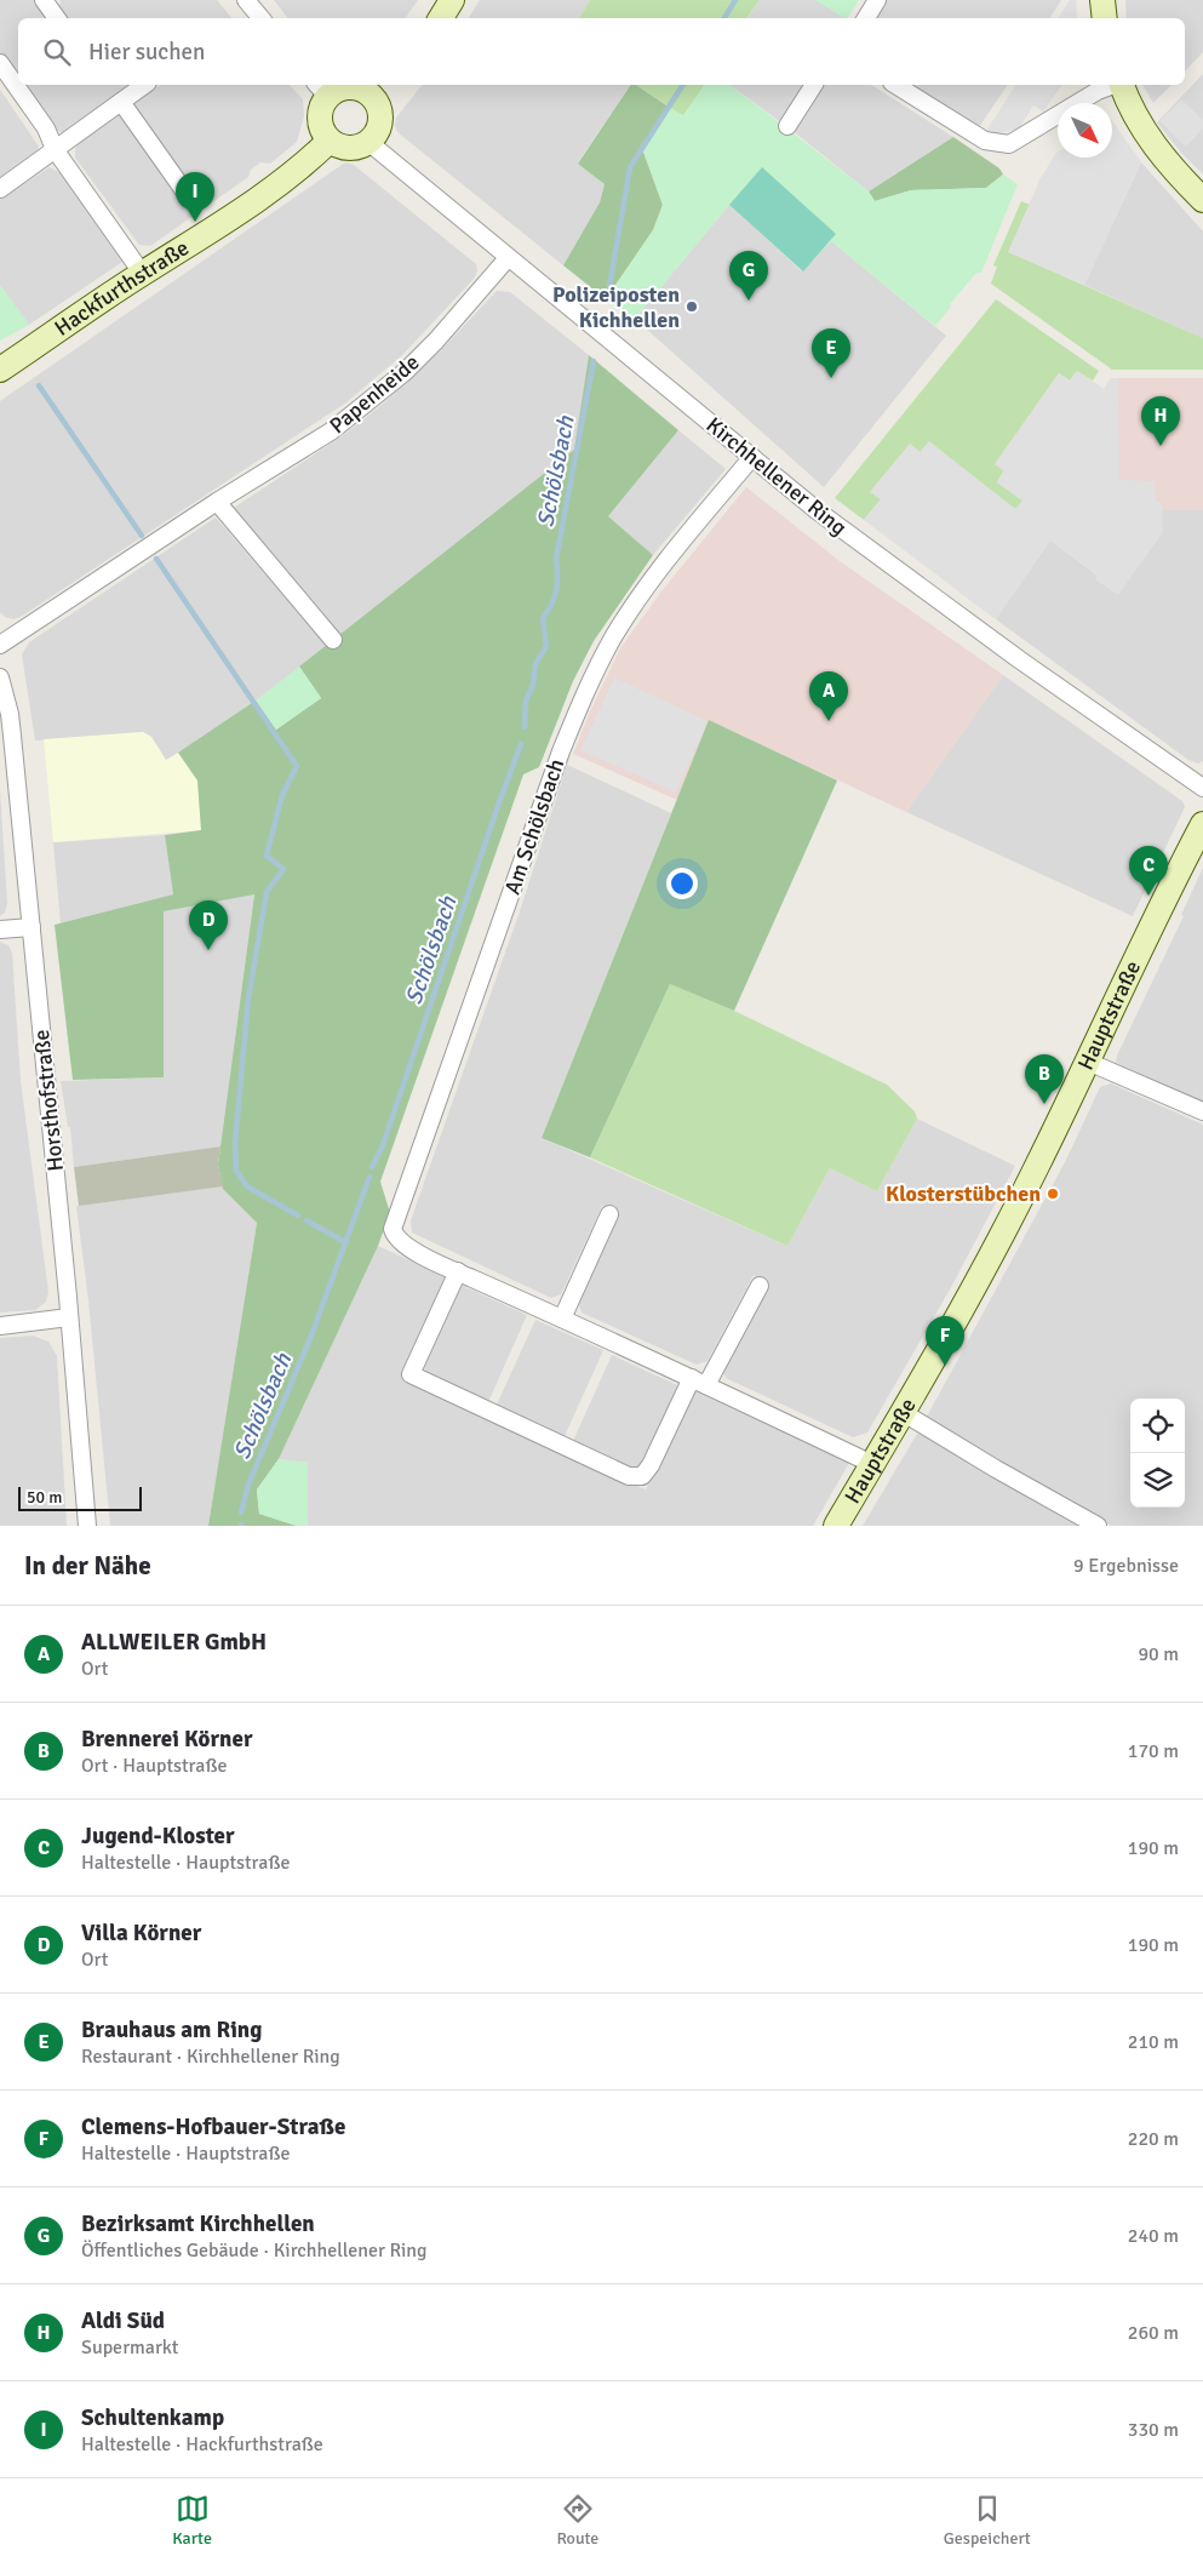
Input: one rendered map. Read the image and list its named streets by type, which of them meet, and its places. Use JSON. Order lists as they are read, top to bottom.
{
  "streets": {
    "street": [
      "Hackfurthstraße",
      "Papenheide",
      "Kirchhellener Ring",
      "Am Schölsbach",
      "Hauptstraße",
      "Horsthofstraße"
    ]
  },
  "crossings": [
    ["Hackfurthstraße", "Kirchhellener Ring"],
    ["Papenheide", "Kirchhellener Ring"],
    ["Kirchhellener Ring", "Am Schölsbach"]
  ],
  "water": ["Schölsbach"],
  "places": ["Polizeiposten Kichhellen", "Klosterstübchen"],
  "scale_bar": "50 m",
  "north": "bottom right",
  "page": {
    "search": "Hier suchen",
    "pins": [
      "I",
      "G",
      "E",
      "H",
      "A",
      "C",
      "D",
      "B",
      "F"
    ],
    "scale": "50 m",
    "heading": ["In der Nähe", "9 Ergebnisse"],
    "list": [
      {
        "mark": "A",
        "name": "ALLWEILER GmbH",
        "note": "Ort",
        "value": "90 m"
      },
      {
        "mark": "B",
        "name": "Brennerei Körner",
        "note": "Ort · Hauptstraße",
        "value": "170 m"
      },
      {
        "mark": "C",
        "name": "Jugend-Kloster",
        "note": "Haltestelle · Hauptstraße",
        "value": "190 m"
      },
      {
        "mark": "D",
        "name": "Villa Körner",
        "note": "Ort",
        "value": "190 m"
      },
      {
        "mark": "E",
        "name": "Brauhaus am Ring",
        "note": "Restaurant · Kirchhellener Ring",
        "value": "210 m"
      },
      {
        "mark": "F",
        "name": "Clemens-Hofbauer-Straße",
        "note": "Haltestelle · Hauptstraße",
        "value": "220 m"
      },
      {
        "mark": "G",
        "name": "Bezirksamt Kirchhellen",
        "note": "Öffentliches Gebäude · Kirchhellener Ring",
        "value": "240 m"
      },
      {
        "mark": "H",
        "name": "Aldi Süd",
        "note": "Supermarkt",
        "value": "260 m"
      },
      {
        "mark": "I",
        "name": "Schultenkamp",
        "note": "Haltestelle · Hackfurthstraße",
        "value": "330 m"
      }
    ],
    "nav": ["Karte", "Route", "Gespeichert"]
  }
}
